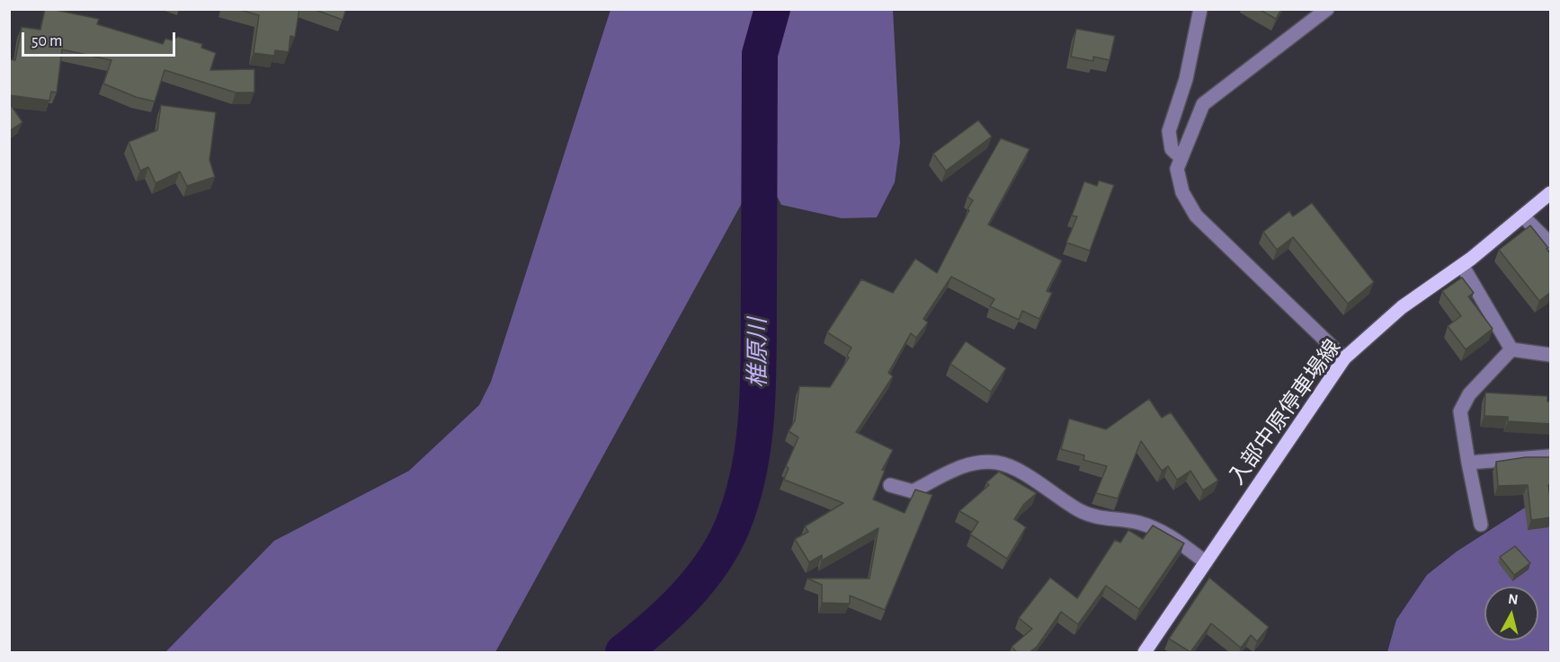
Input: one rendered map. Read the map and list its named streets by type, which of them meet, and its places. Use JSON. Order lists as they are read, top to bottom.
{
  "streets": {
    "main road": ["入部中原停車場線"]
  },
  "water": ["椎原川"],
  "scale_bar": "50 m",
  "north": "top"
}
